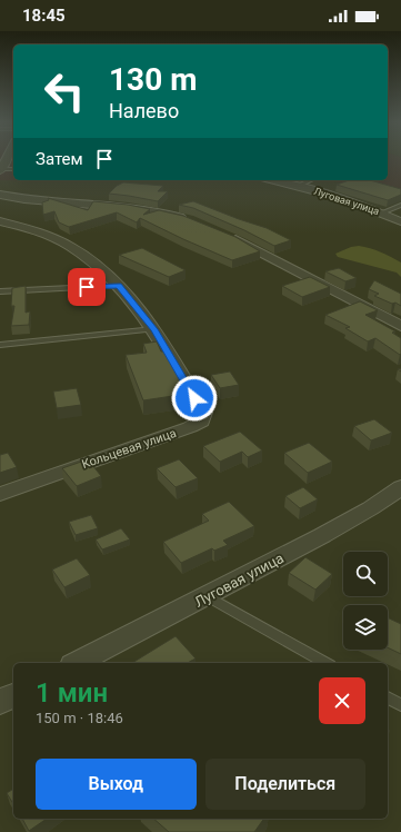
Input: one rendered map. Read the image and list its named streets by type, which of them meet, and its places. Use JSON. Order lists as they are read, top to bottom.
{
  "streets": {
    "street": ["Луговая улица", "Кольцевая улица"]
  },
  "page": {
    "status": "18:45",
    "turn": ["130 m", "Налево"],
    "then": "Затем",
    "heading": ["1 мин", "150 m · 18:46"],
    "buttons": ["Выход", "Поделиться"]
  }
}
